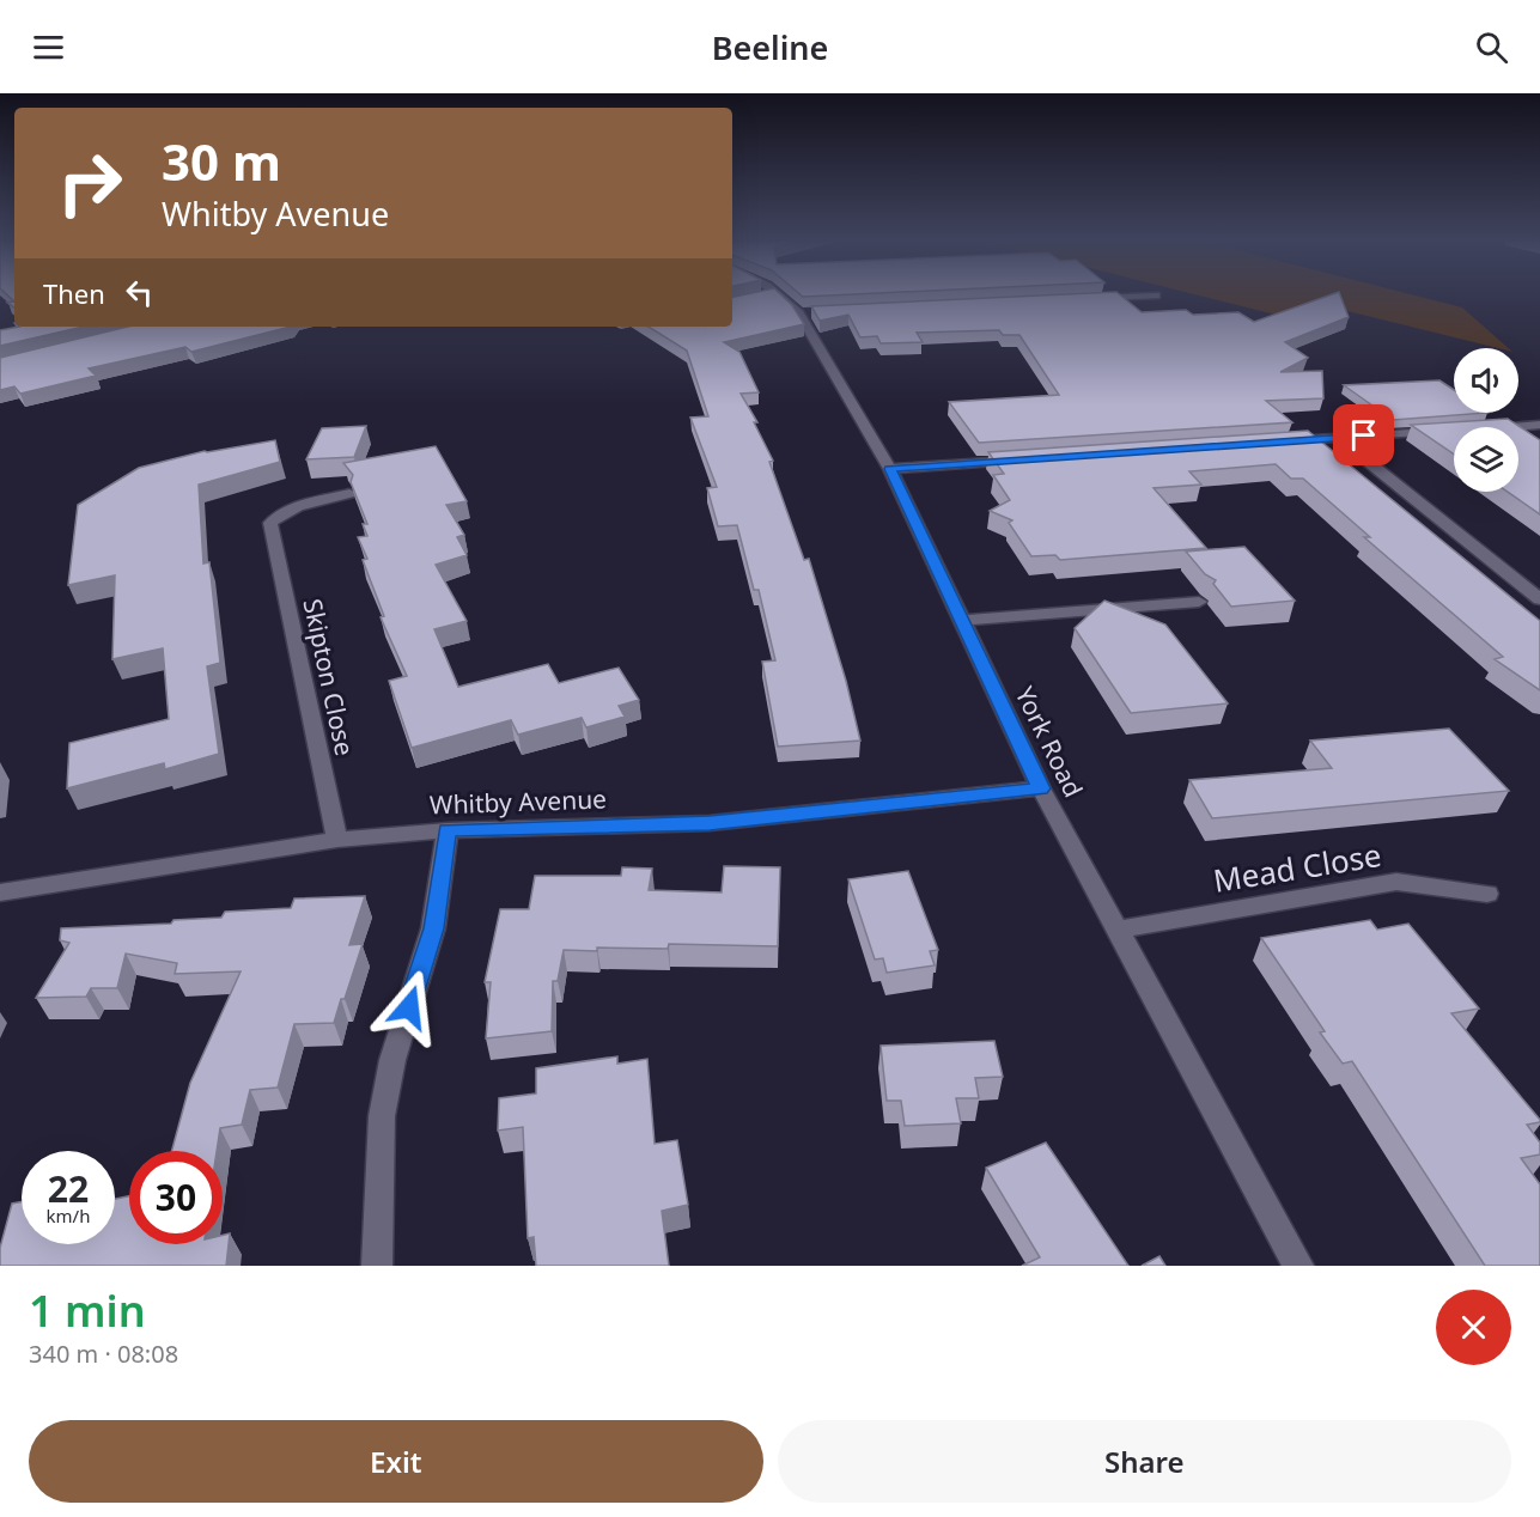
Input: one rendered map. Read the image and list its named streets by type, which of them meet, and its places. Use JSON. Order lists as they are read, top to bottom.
{
  "streets": {
    "street": [
      "Skipton Close",
      "York Road",
      "Whitby Avenue",
      "Mead Close"
    ]
  },
  "crossings": [
    ["Skipton Close", "Whitby Avenue"],
    ["York Road", "Whitby Avenue"],
    ["York Road", "Mead Close"]
  ],
  "page": {
    "header": "Beeline",
    "turn": ["30 m", "Whitby Avenue"],
    "then": "Then",
    "speed": "22 km/h",
    "limit": "30",
    "heading": ["1 min", "340 m · 08:08"],
    "buttons": ["Exit", "Share"]
  }
}
